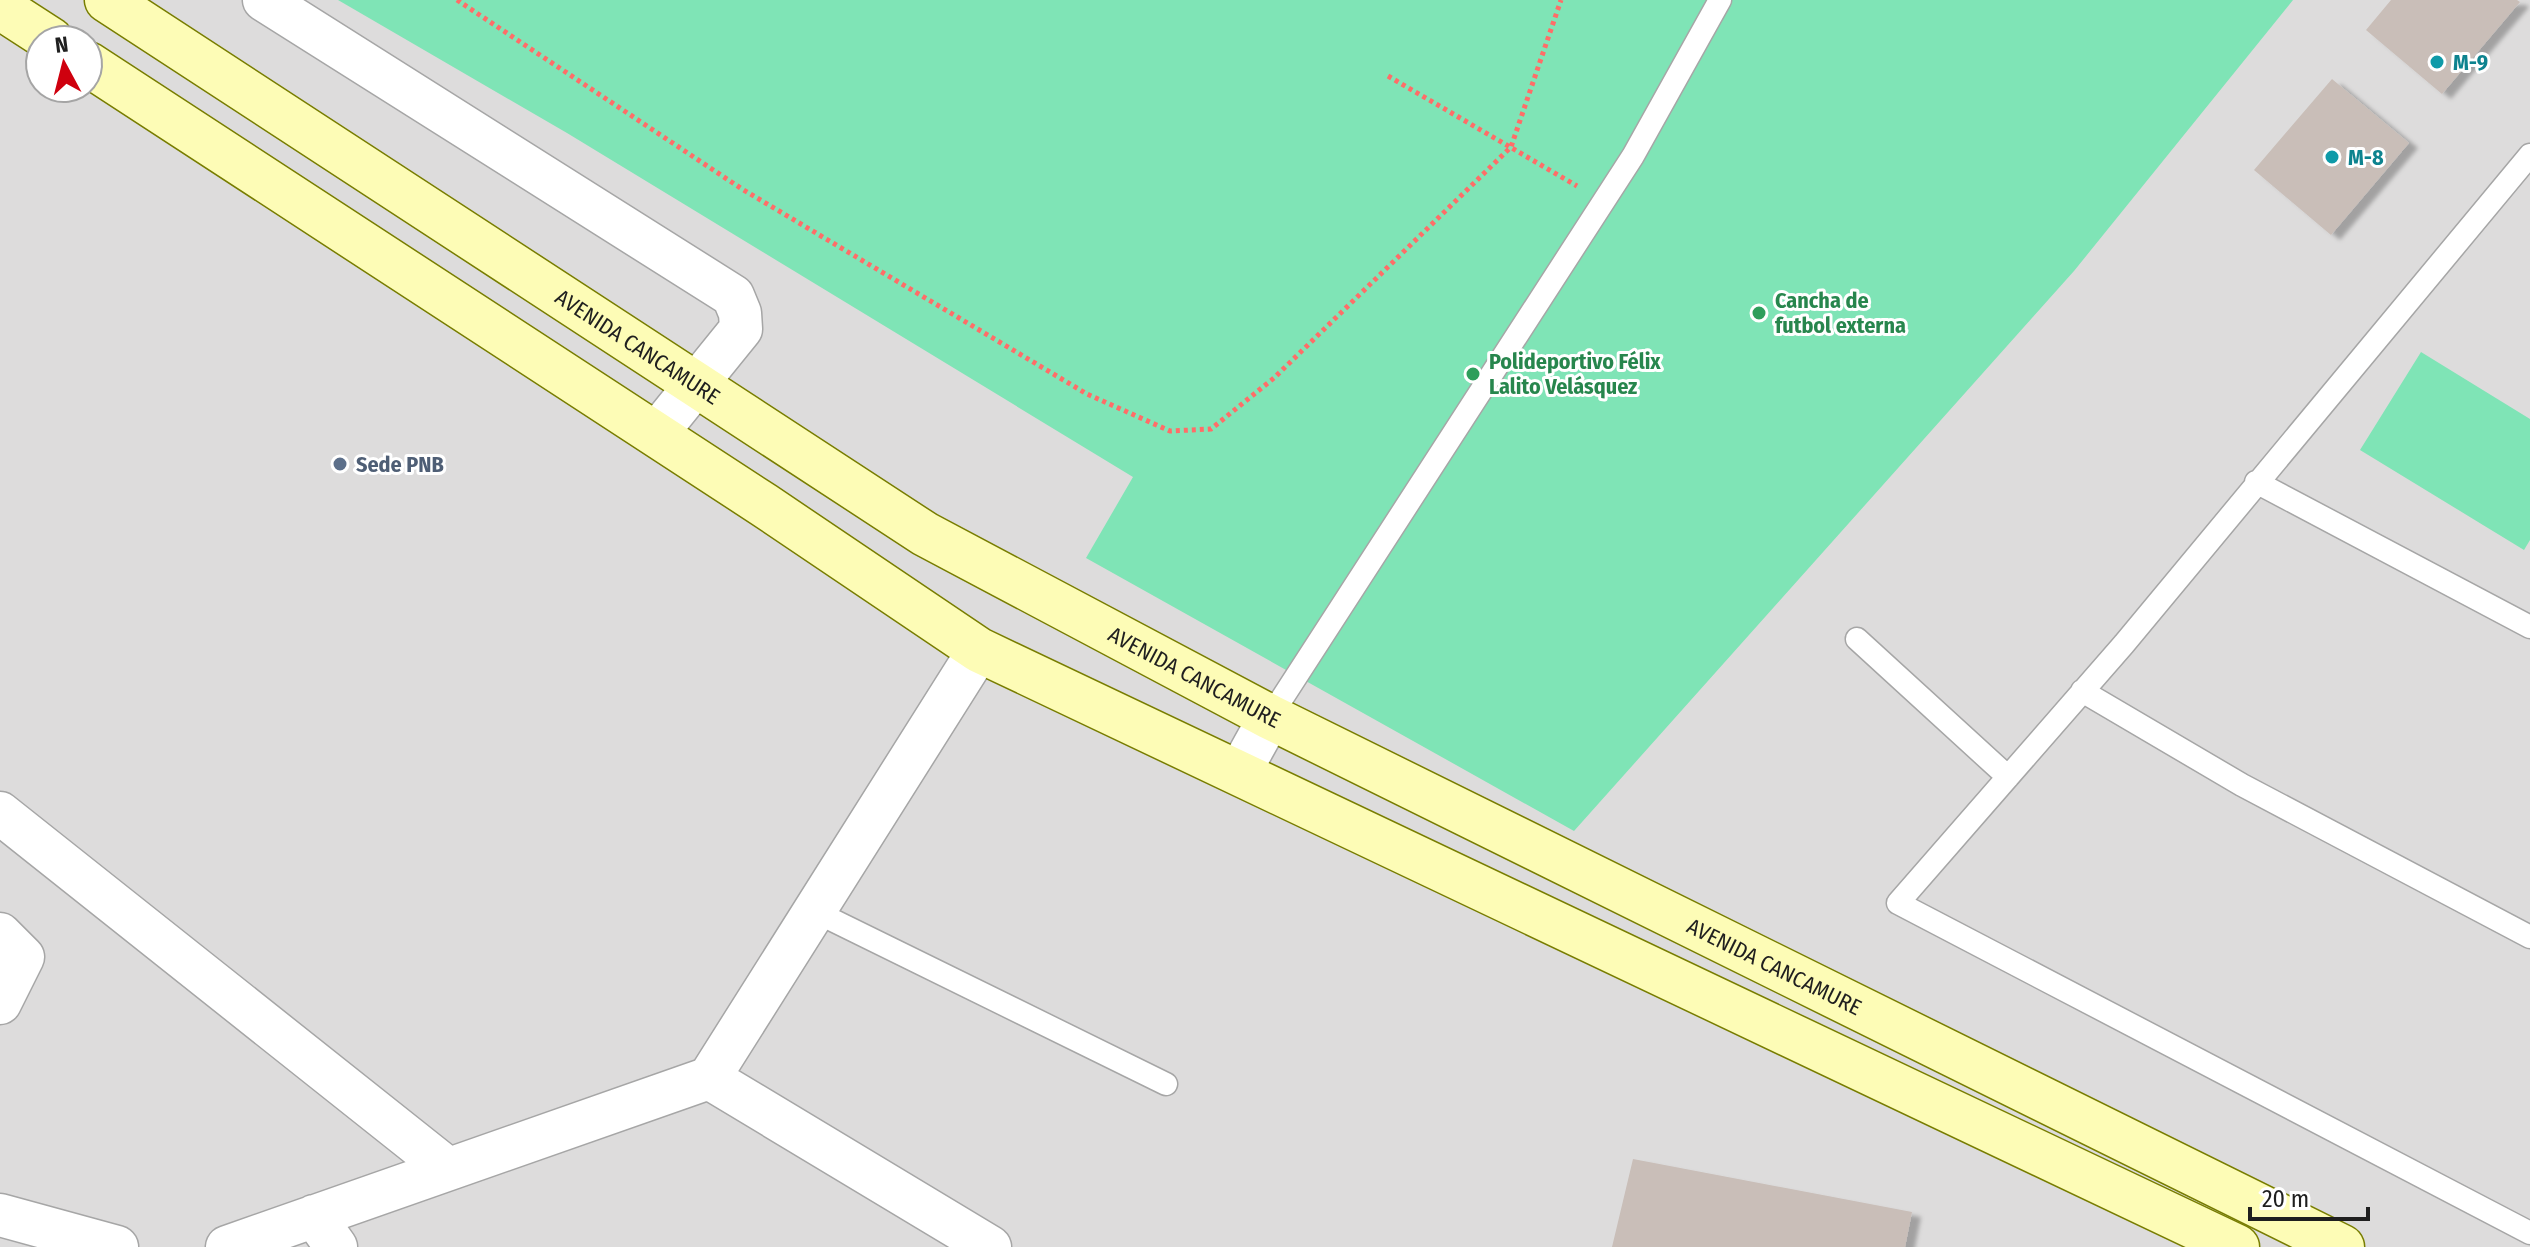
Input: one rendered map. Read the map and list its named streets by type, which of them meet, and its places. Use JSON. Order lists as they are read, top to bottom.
{
  "streets": {
    "main road": ["AVENIDA CANCAMURE"]
  },
  "places": [
    "M-9",
    "M-8",
    "Cancha de futbol externa",
    "Polideportivo Félix Lalito Velásquez",
    "Sede PNB"
  ],
  "scale_bar": "20 m",
  "north": "top"
}
